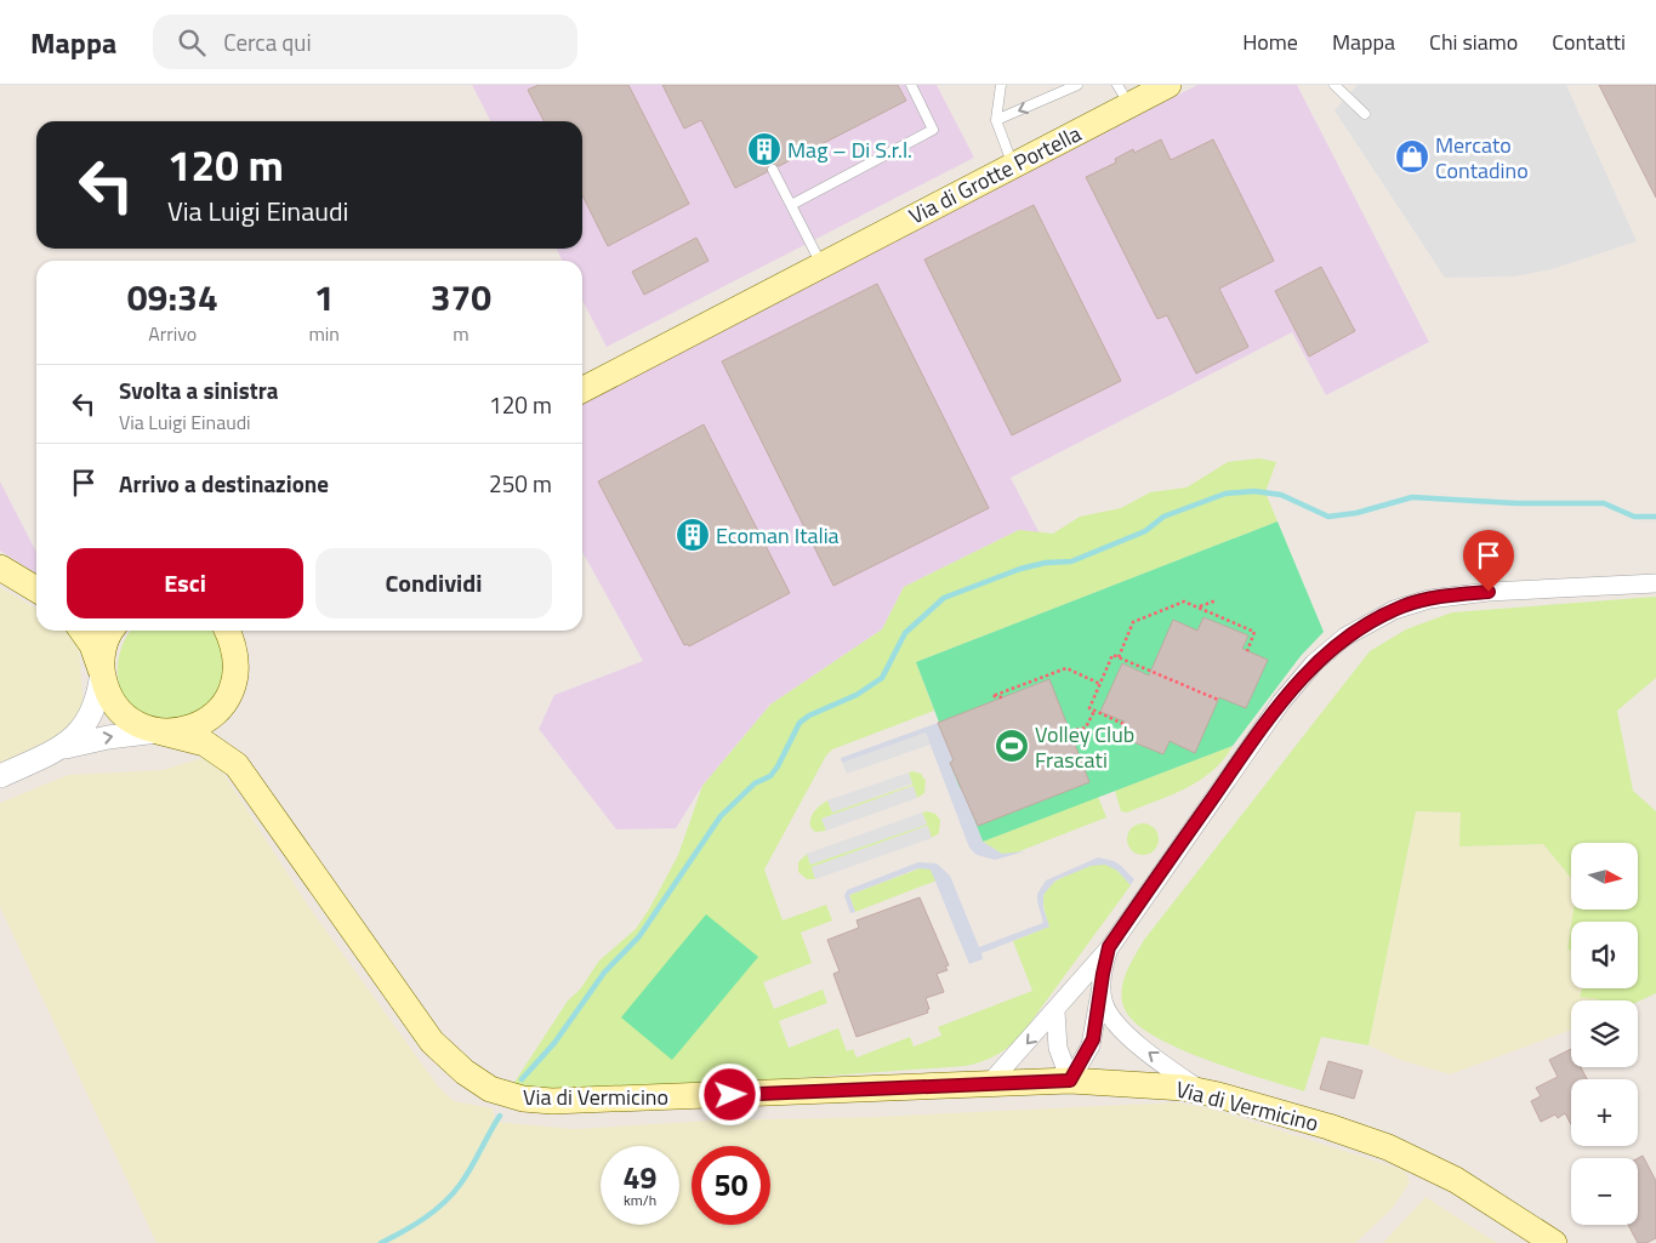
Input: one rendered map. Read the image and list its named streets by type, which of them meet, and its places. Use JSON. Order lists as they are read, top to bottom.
{
  "streets": {
    "main road": ["Via di Grotte Portella", "Via di Vermicino"]
  },
  "places": {
    "building": ["Mag – Di S.r.l.", "Ecoman Italia"],
    "shop": ["Mercato Contadino"],
    "sports": ["Volley Club Frascati"]
  },
  "north": "right",
  "page": {
    "header": "Mappa",
    "search": "Cerca qui",
    "nav": [
      "Home",
      "Mappa",
      "Chi siamo",
      "Contatti"
    ],
    "turn": ["120 m", "Via Luigi Einaudi"],
    "eta": [
      "09:34",
      "Arrivo",
      "1",
      "min",
      "370",
      "m"
    ],
    "list": [
      {
        "name": "Svolta a sinistra",
        "note": "Via Luigi Einaudi",
        "value": "120 m"
      },
      {
        "name": "Arrivo a destinazione",
        "value": "250 m"
      }
    ],
    "buttons": ["Esci", "Condividi"],
    "map_buttons": ["+", "−"],
    "speed": "49 km/h",
    "limit": "50"
  }
}
